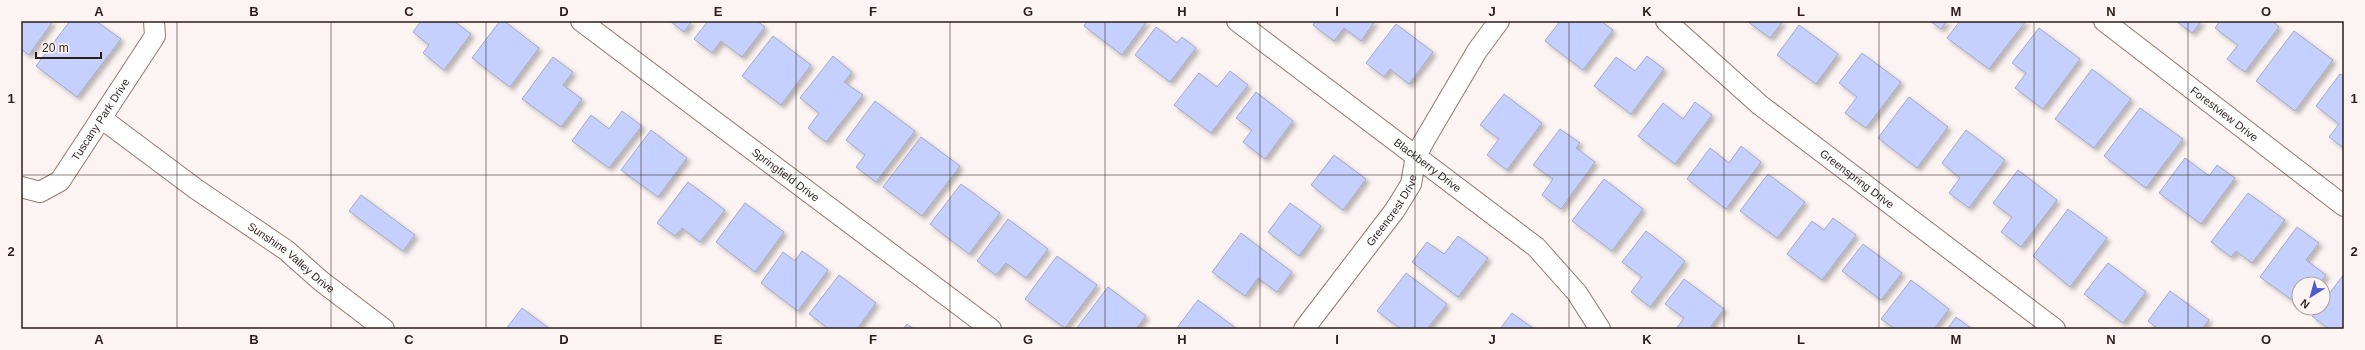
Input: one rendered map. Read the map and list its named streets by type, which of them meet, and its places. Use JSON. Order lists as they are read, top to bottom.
{
  "streets": {
    "street": [
      "Forestview Drive",
      "Tuscany Park Drive",
      "Blackberry Drive",
      "Springfield Drive",
      "Greenspring Drive",
      "Greencrest Drive",
      "Sunshine Valley Drive"
    ]
  },
  "crossings": [
    ["Tuscany Park Drive", "Sunshine Valley Drive"],
    ["Blackberry Drive", "Greencrest Drive"]
  ],
  "scale_bar": "20 m",
  "north": "bottom left",
  "grid": {
    "columns": [
      "A",
      "B",
      "C",
      "D",
      "E",
      "F",
      "G",
      "H",
      "I",
      "J",
      "K",
      "L",
      "M",
      "N",
      "O"
    ],
    "rows": ["1", "2"]
  }
}
